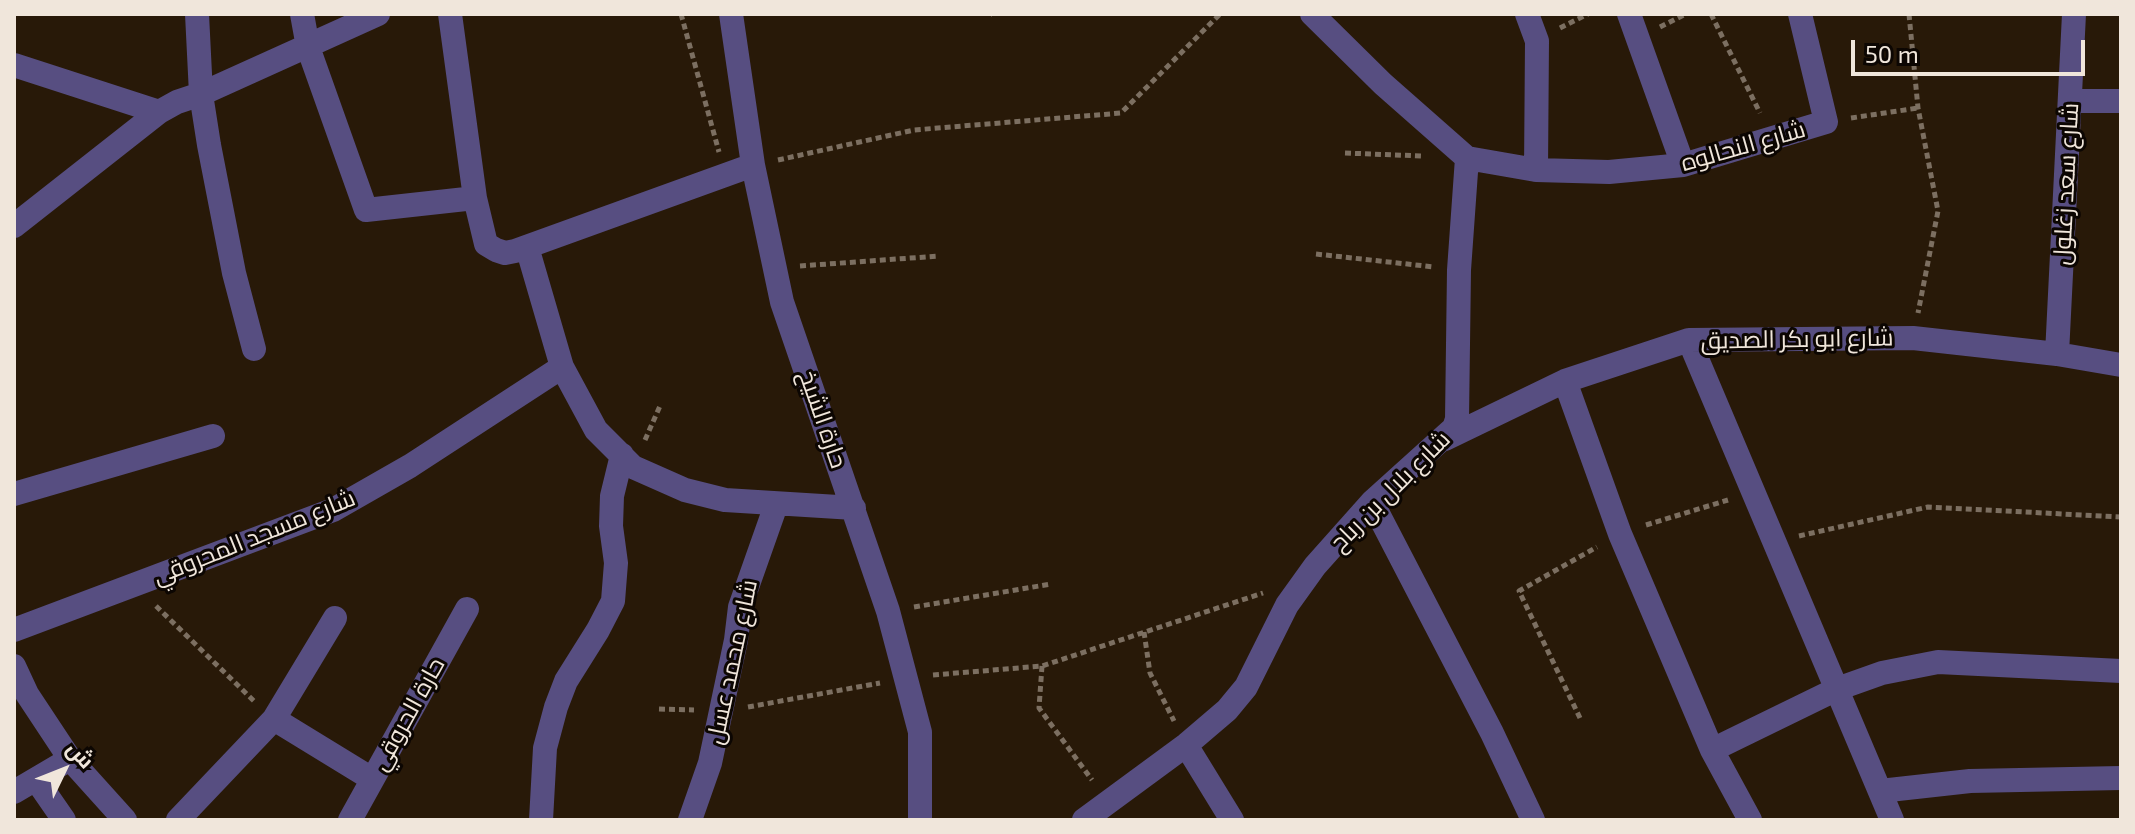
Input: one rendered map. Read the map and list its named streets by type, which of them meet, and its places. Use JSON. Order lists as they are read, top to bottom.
{
  "streets": {
    "street": [
      "شارع النحالوه",
      "شارع سعد زغلول",
      "شارع ابو بكر الصديق",
      "حارة الشيخ",
      "شارع بلال بن رباح",
      "شارع مسجد المحروقي",
      "شارع محمد عسل",
      "حارة الحروقي"
    ]
  },
  "crossings": [
    ["شارع النحالوه", "شارع بلال بن رباح"],
    ["شارع سعد زغلول", "شارع ابو بكر الصديق"],
    ["شارع ابو بكر الصديق", "شارع بلال بن رباح"]
  ],
  "scale_bar": "50 m",
  "north": "top right"
}
